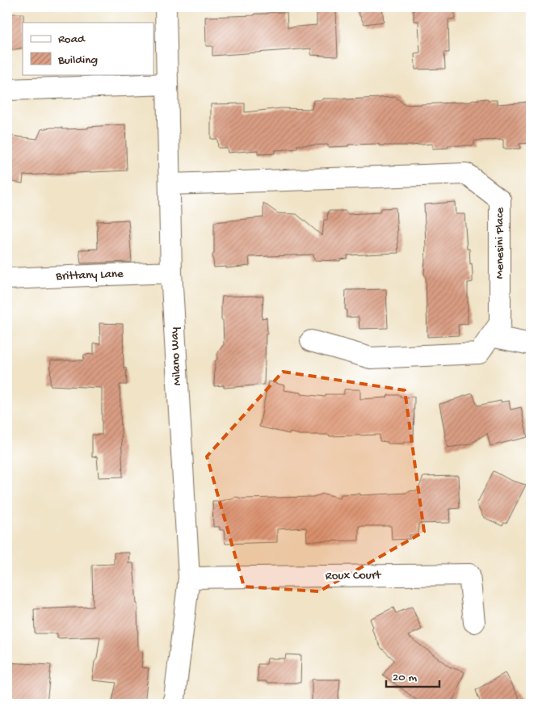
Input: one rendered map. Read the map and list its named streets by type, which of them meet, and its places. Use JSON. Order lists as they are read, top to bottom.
{
  "streets": {
    "street": [
      "Menesini Place",
      "Brittany Lane",
      "Milano Way",
      "Roux Court"
    ]
  },
  "crossings": [
    ["Menesini Place", "Milano Way"],
    ["Brittany Lane", "Milano Way"],
    ["Milano Way", "Roux Court"]
  ],
  "legend": ["Road", "Building"],
  "scale_bar": "20 m"
}
